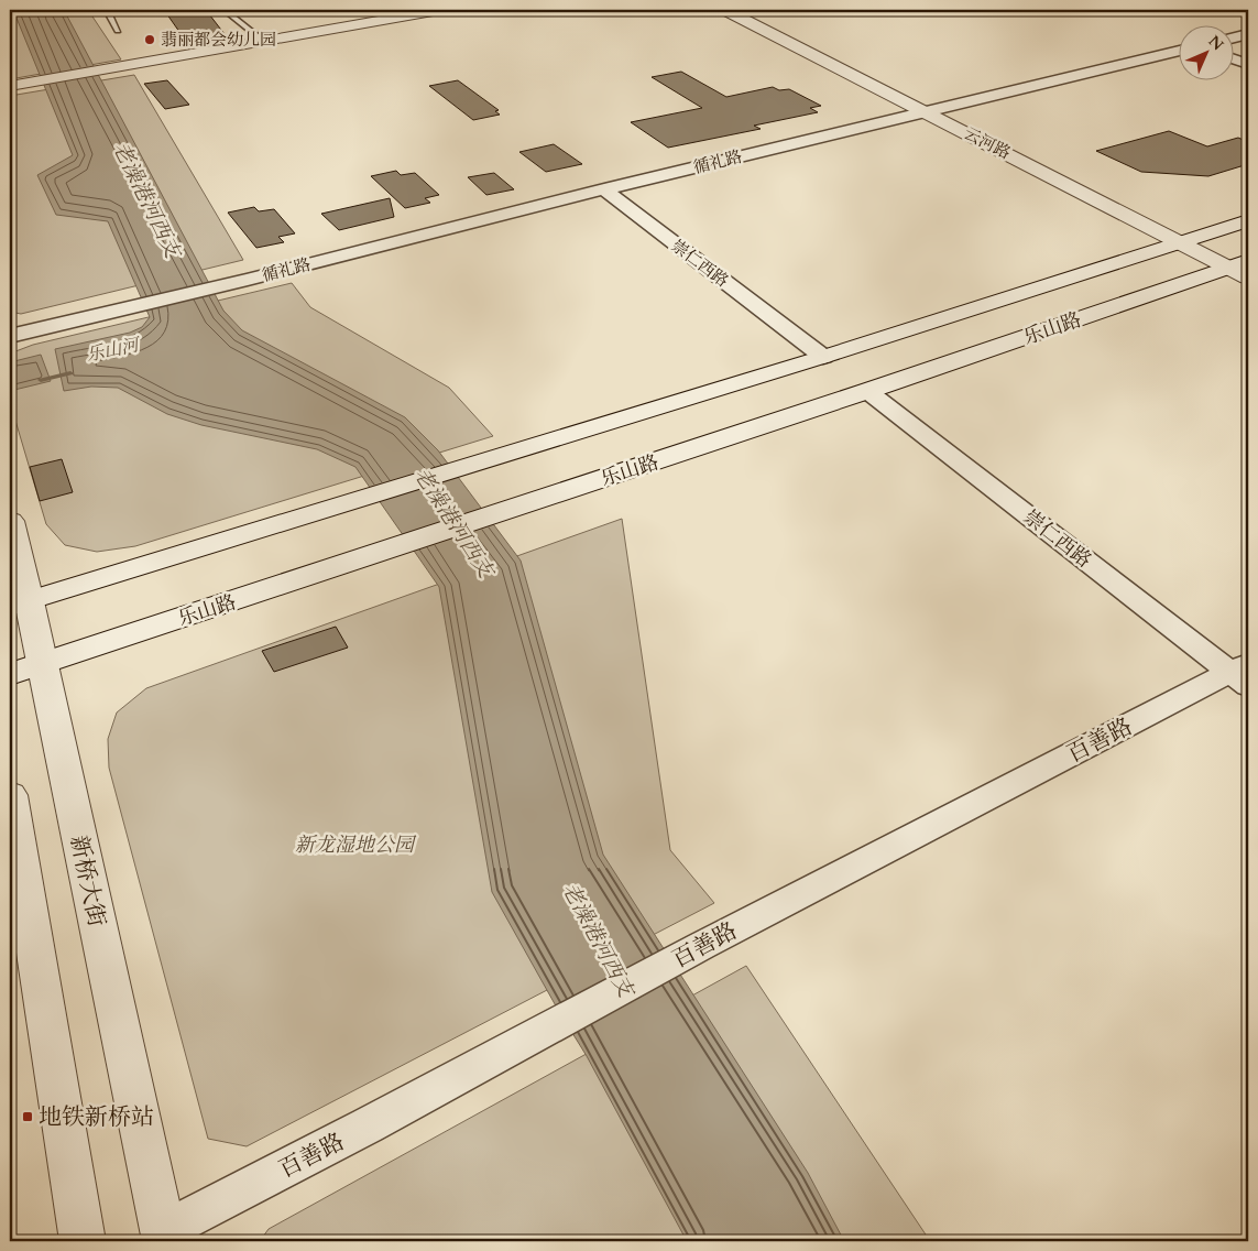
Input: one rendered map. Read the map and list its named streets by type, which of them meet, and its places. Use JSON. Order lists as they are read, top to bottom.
{
  "streets": {
    "street": [
      "云河路",
      "循礼路",
      "崇仁西路",
      "乐山路",
      "百善路",
      "新桥大街"
    ]
  },
  "crossings": [
    ["云河路", "循礼路"],
    ["云河路", "乐山路"],
    ["循礼路", "崇仁西路"],
    ["崇仁西路", "乐山路"],
    ["崇仁西路", "百善路"],
    ["乐山路", "新桥大街"],
    ["百善路", "新桥大街"]
  ],
  "water": ["老澡港河西支", "乐山河"],
  "parks": ["新龙湿地公园"],
  "places": {
    "other": ["翡丽都会幼儿园"],
    "transit": ["地铁新桥站"]
  },
  "north": "top right"
}
